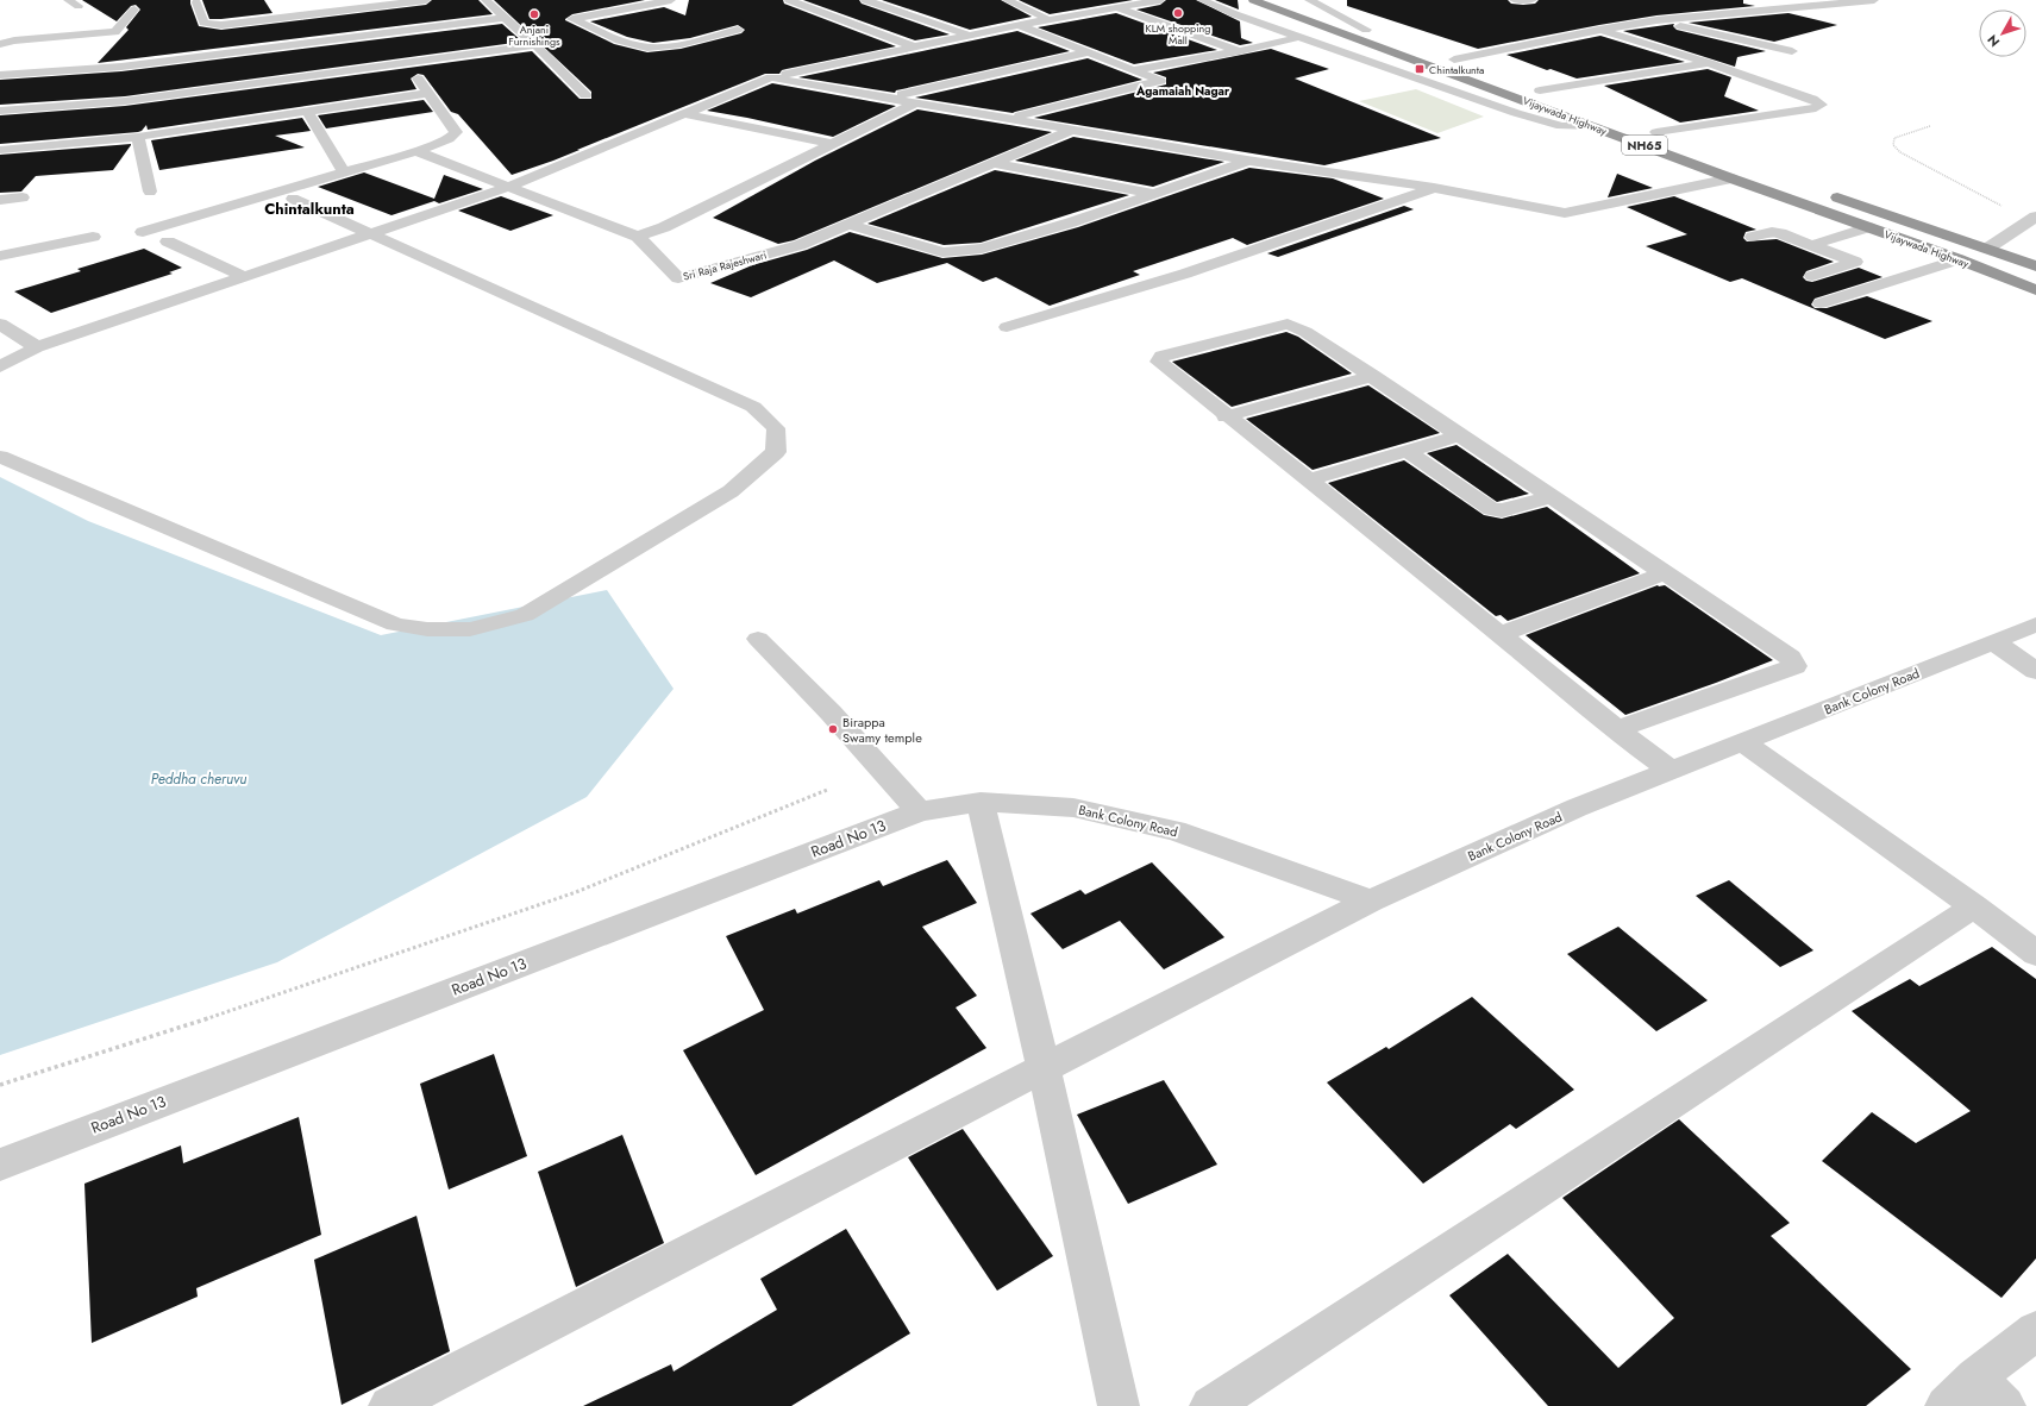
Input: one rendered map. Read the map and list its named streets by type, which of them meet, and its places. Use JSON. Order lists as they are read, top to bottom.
{
  "streets": {
    "highway": ["Vijaywada Highway", "NH65"],
    "street": ["Sri Raja Rajeshwari", "Bank Colony Road", "Road No 13"]
  },
  "crossings": [
    ["Bank Colony Road", "Road No 13"]
  ],
  "districts": ["Agamaiah Nagar", "Chintalkunta"],
  "water": ["Peddha cheruvu"],
  "places": {
    "other": ["KLM shopping Mall", "Anjani Furnishings", "Birappa Swamy temple"],
    "transit": ["Chintalkunta"]
  },
  "north": "bottom left"
}
